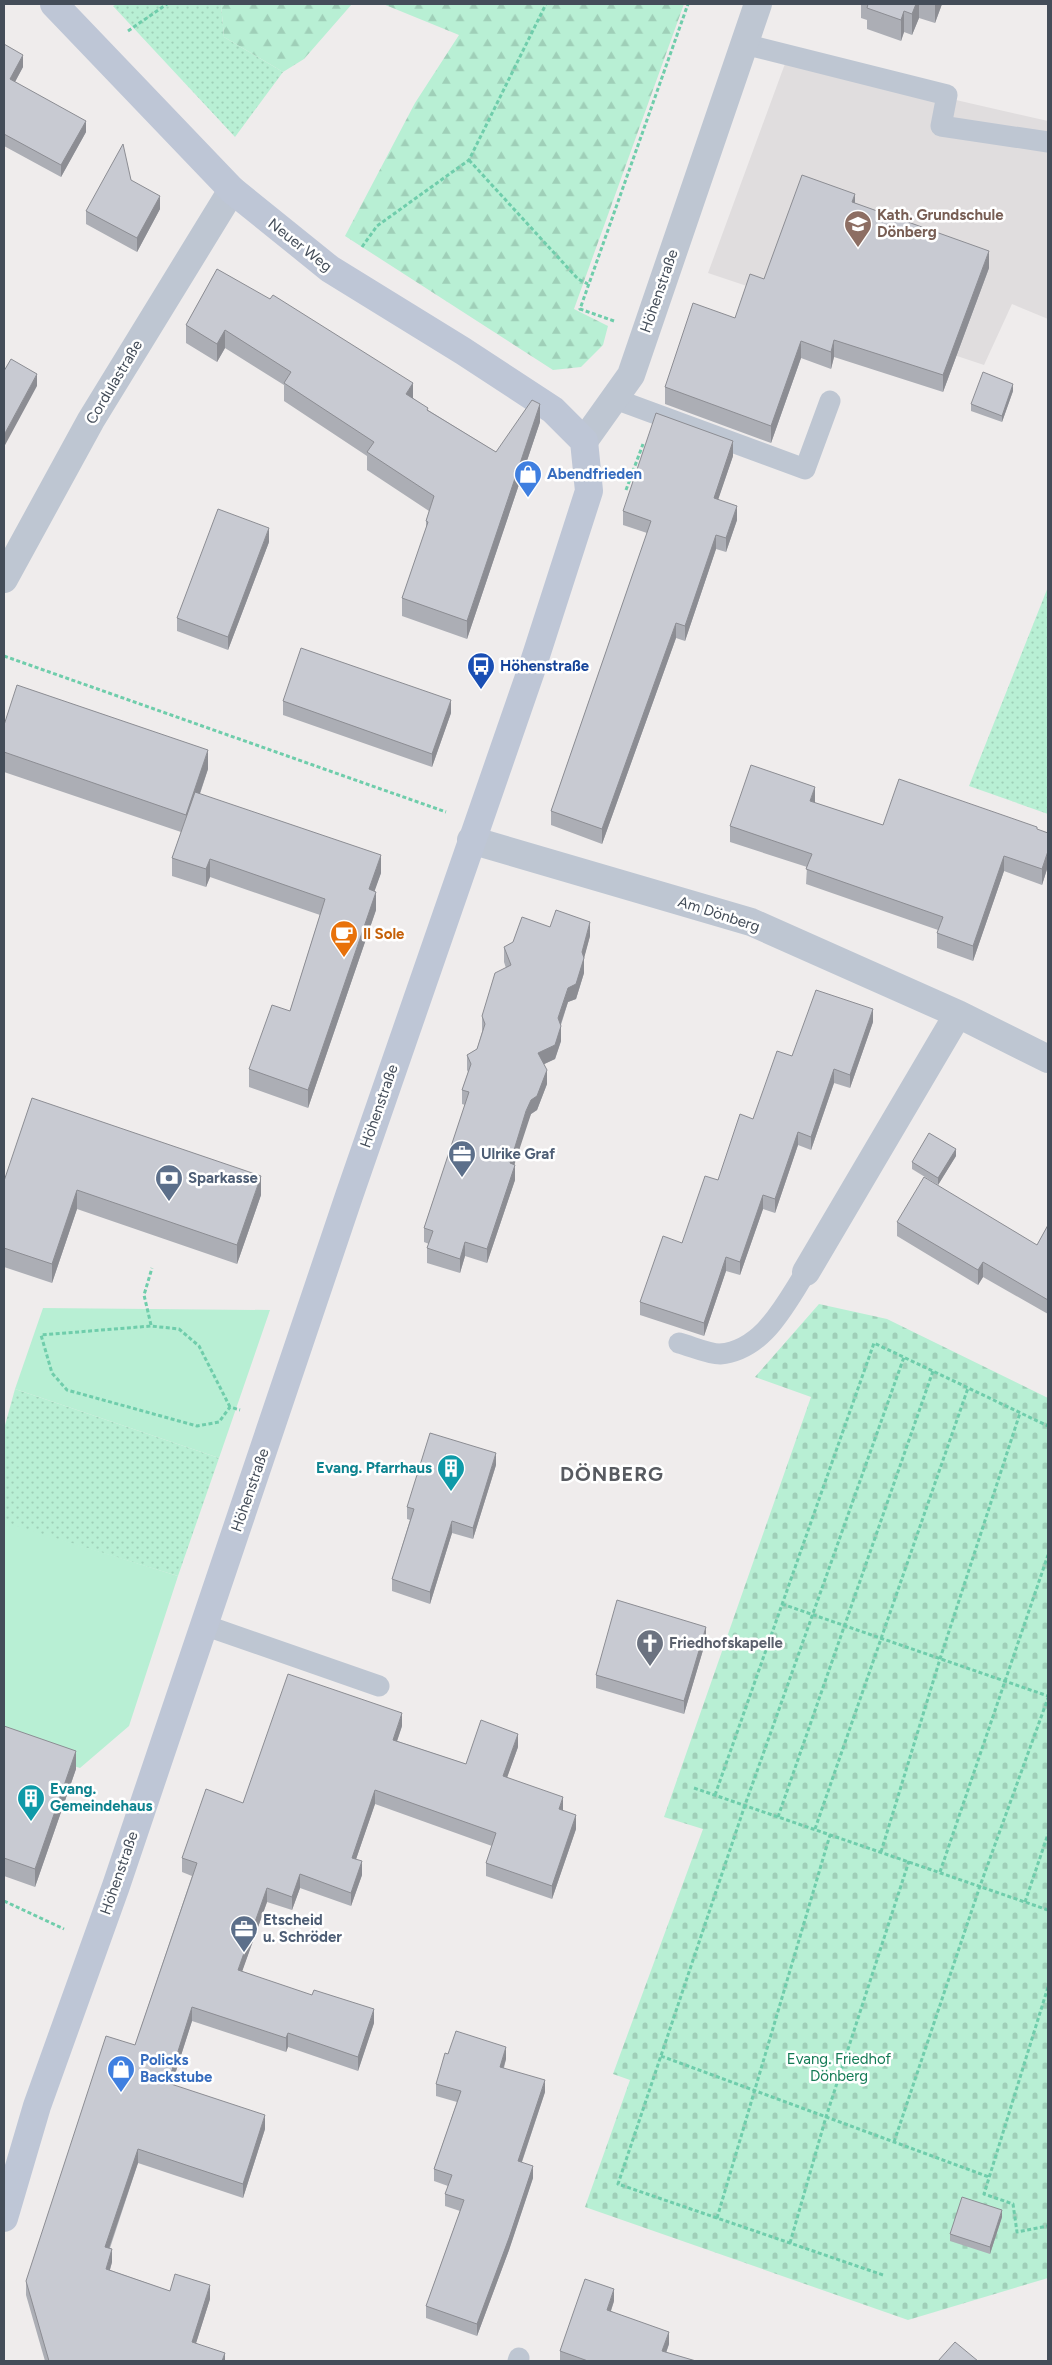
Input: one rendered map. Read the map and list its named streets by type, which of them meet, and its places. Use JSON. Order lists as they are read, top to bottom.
{
  "streets": {
    "street": [
      "Neuer Weg",
      "Höhenstraße",
      "Cordulastraße",
      "Am Dönberg"
    ]
  },
  "crossings": [
    ["Neuer Weg", "Höhenstraße"],
    ["Neuer Weg", "Cordulastraße"],
    ["Höhenstraße", "Am Dönberg"]
  ],
  "districts": ["DÖNBERG"],
  "parks": ["Evang. Friedhof Dönberg"],
  "places": {
    "school or university": ["Kath. Grundschule Dönberg"],
    "shop": ["Abendfrieden", "Policks Backstube"],
    "bus stop": ["Höhenstraße"],
    "cafe": ["Il Sole"],
    "office": ["Ulrike Graf", "Etscheid u. Schröder"],
    "bank": ["Sparkasse"],
    "building": ["Evang. Pfarrhaus", "Evang. Gemeindehaus"],
    "church": ["Friedhofskapelle"]
  }
}
